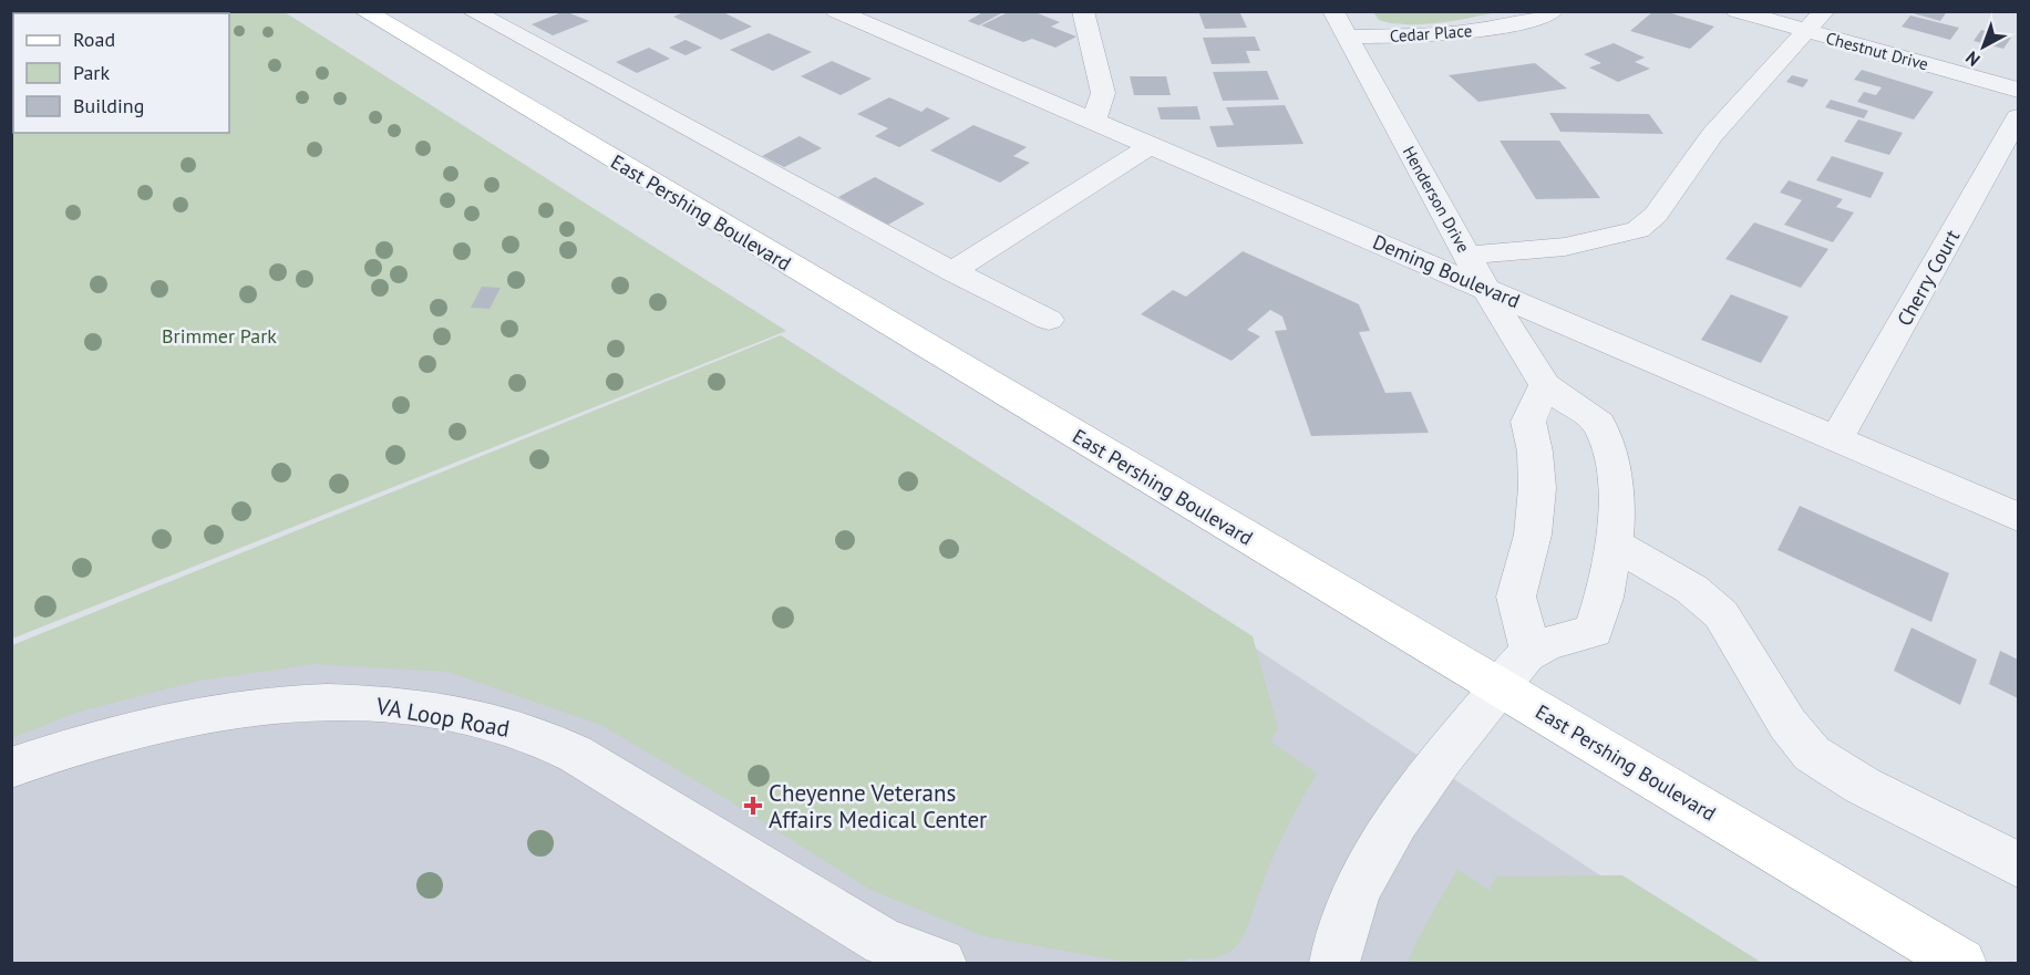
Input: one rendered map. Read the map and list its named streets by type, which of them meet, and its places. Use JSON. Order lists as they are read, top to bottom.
{
  "streets": {
    "main road": ["East Pershing Boulevard"],
    "street": [
      "Cedar Place",
      "Chestnut Drive",
      "Henderson Drive",
      "Deming Boulevard",
      "Cherry Court",
      "VA Loop Road"
    ]
  },
  "crossings": [
    ["Cedar Place", "Henderson Drive"],
    ["Henderson Drive", "Deming Boulevard"],
    ["Deming Boulevard", "Cherry Court"]
  ],
  "parks": ["Brimmer Park"],
  "places": {
    "health": ["Cheyenne Veterans Affairs Medical Center"]
  },
  "legend": ["Road", "Park", "Building"],
  "north": "bottom left"
}
